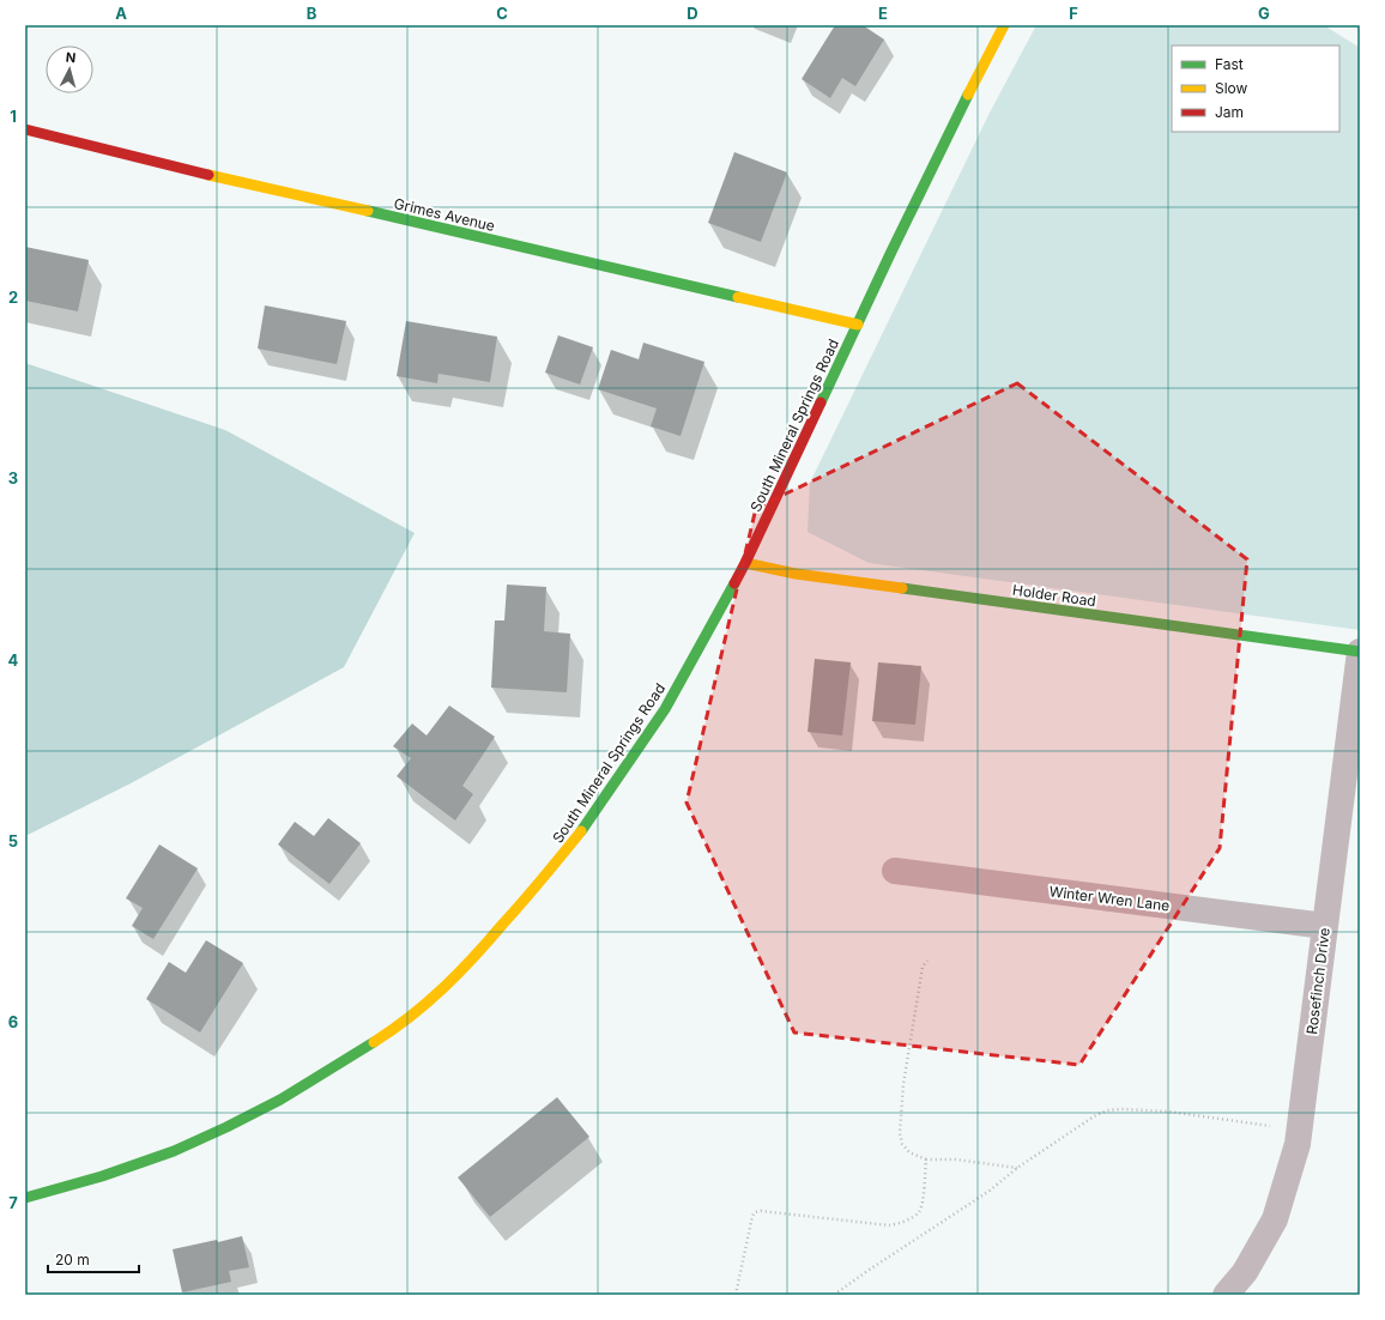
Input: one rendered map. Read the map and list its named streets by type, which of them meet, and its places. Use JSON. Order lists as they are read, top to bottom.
{
  "streets": {
    "street": [
      "Grimes Avenue",
      "South Mineral Springs Road",
      "Holder Road",
      "Winter Wren Lane",
      "Rosefinch Drive"
    ]
  },
  "crossings": [
    ["Grimes Avenue", "South Mineral Springs Road"],
    ["South Mineral Springs Road", "Holder Road"],
    ["Holder Road", "Rosefinch Drive"],
    ["Winter Wren Lane", "Rosefinch Drive"]
  ],
  "legend": ["Fast", "Slow", "Jam"],
  "scale_bar": "20 m",
  "north": "top",
  "grid": {
    "columns": [
      "A",
      "B",
      "C",
      "D",
      "E",
      "F",
      "G"
    ],
    "rows": [
      "1",
      "2",
      "3",
      "4",
      "5",
      "6",
      "7"
    ]
  }
}
